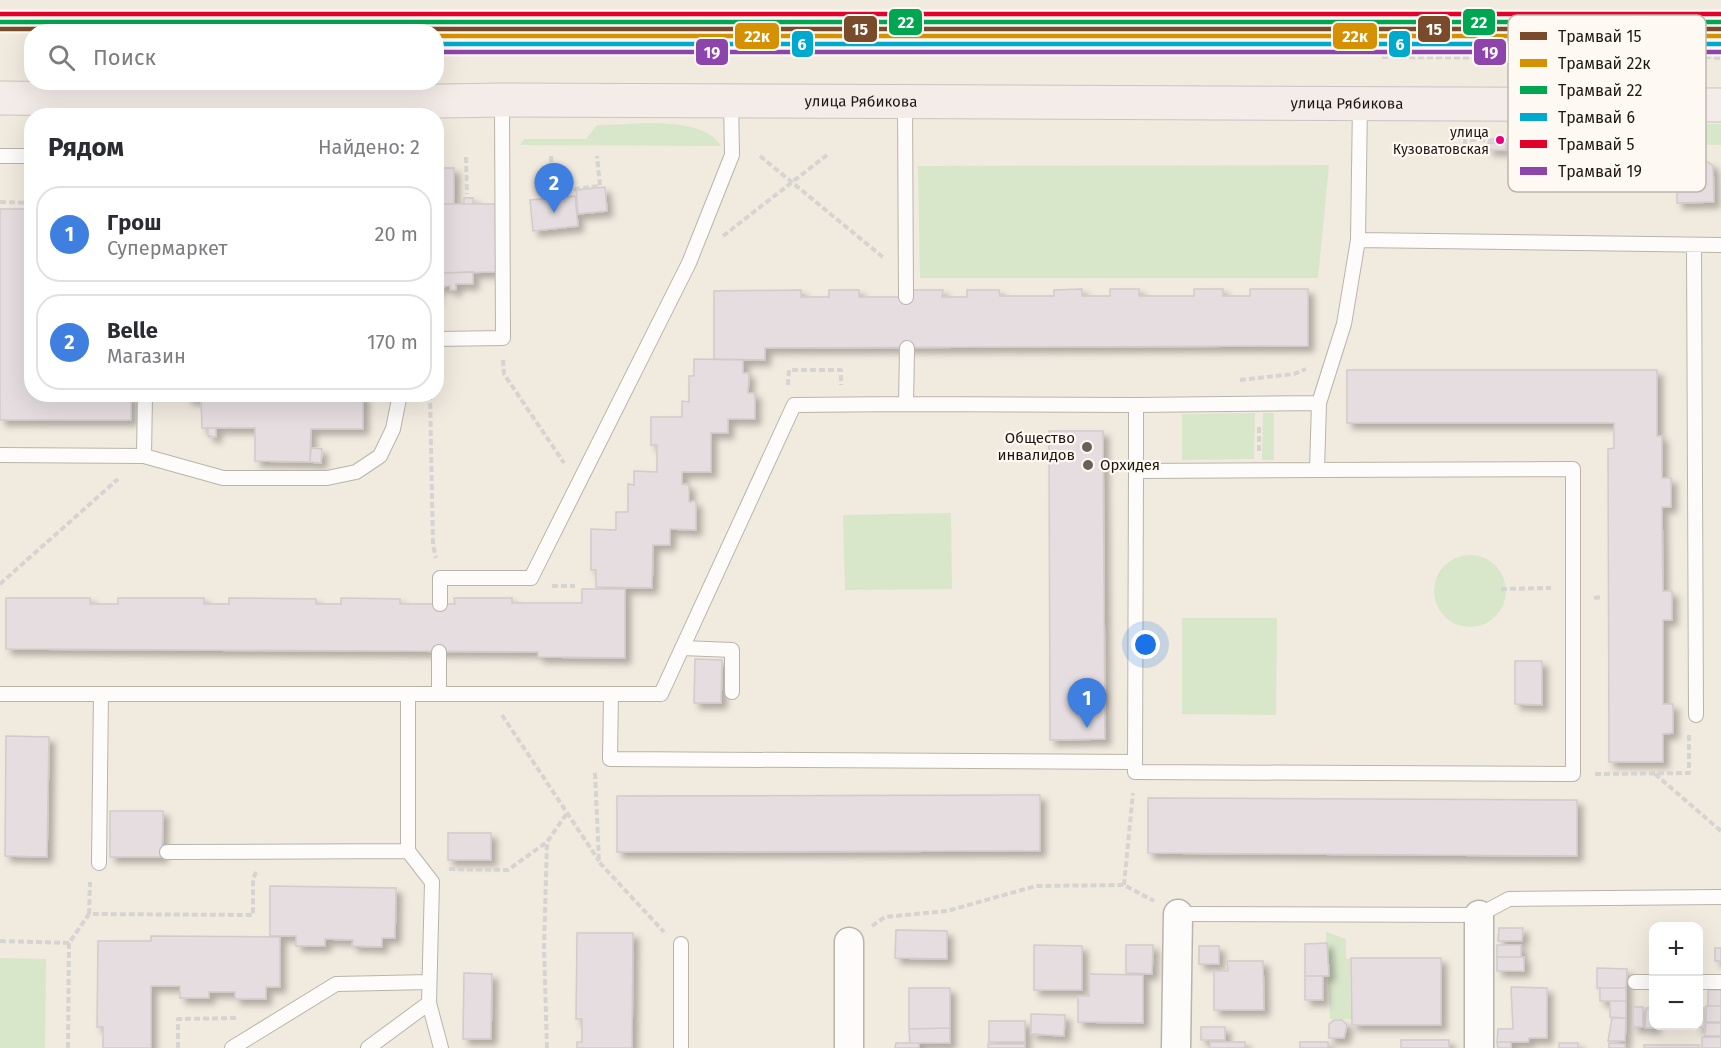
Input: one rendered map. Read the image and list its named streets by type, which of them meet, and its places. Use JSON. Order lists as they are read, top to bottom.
{
  "streets": {
    "main road": ["улица Рябикова"]
  },
  "places": ["улица Кузоватовская", "Общество инвалидов", "Орхидея"],
  "lines": [
    "tram line 5",
    "tram line 22",
    "tram line 15",
    "tram line 22к",
    "tram line 6",
    "tram line 19"
  ],
  "legend": [
    "Трамвай 15",
    "Трамвай 22к",
    "Трамвай 22",
    "Трамвай 6",
    "Трамвай 5",
    "Трамвай 19"
  ],
  "page": {
    "search": "Поиск",
    "heading": ["Рядом", "Найдено: 2"],
    "pins": ["2", "1"],
    "list": [
      {
        "mark": "1",
        "name": "Грош",
        "note": "Супермаркет",
        "value": "20 m"
      },
      {
        "mark": "2",
        "name": "Belle",
        "note": "Магазин",
        "value": "170 m"
      }
    ],
    "map_buttons": ["+", "−"]
  }
}
